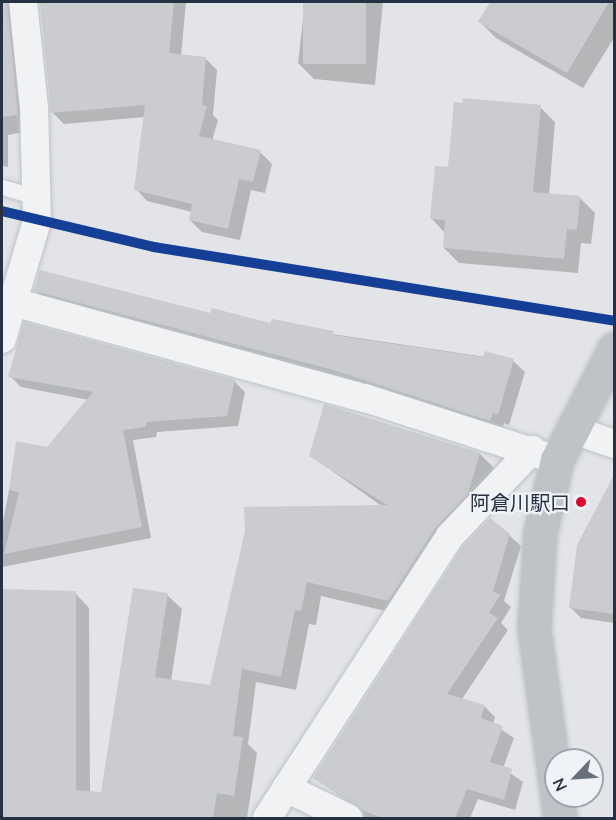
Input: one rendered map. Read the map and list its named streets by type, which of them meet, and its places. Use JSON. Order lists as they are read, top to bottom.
{
  "places": ["阿倉川駅口"],
  "north": "bottom left"
}
